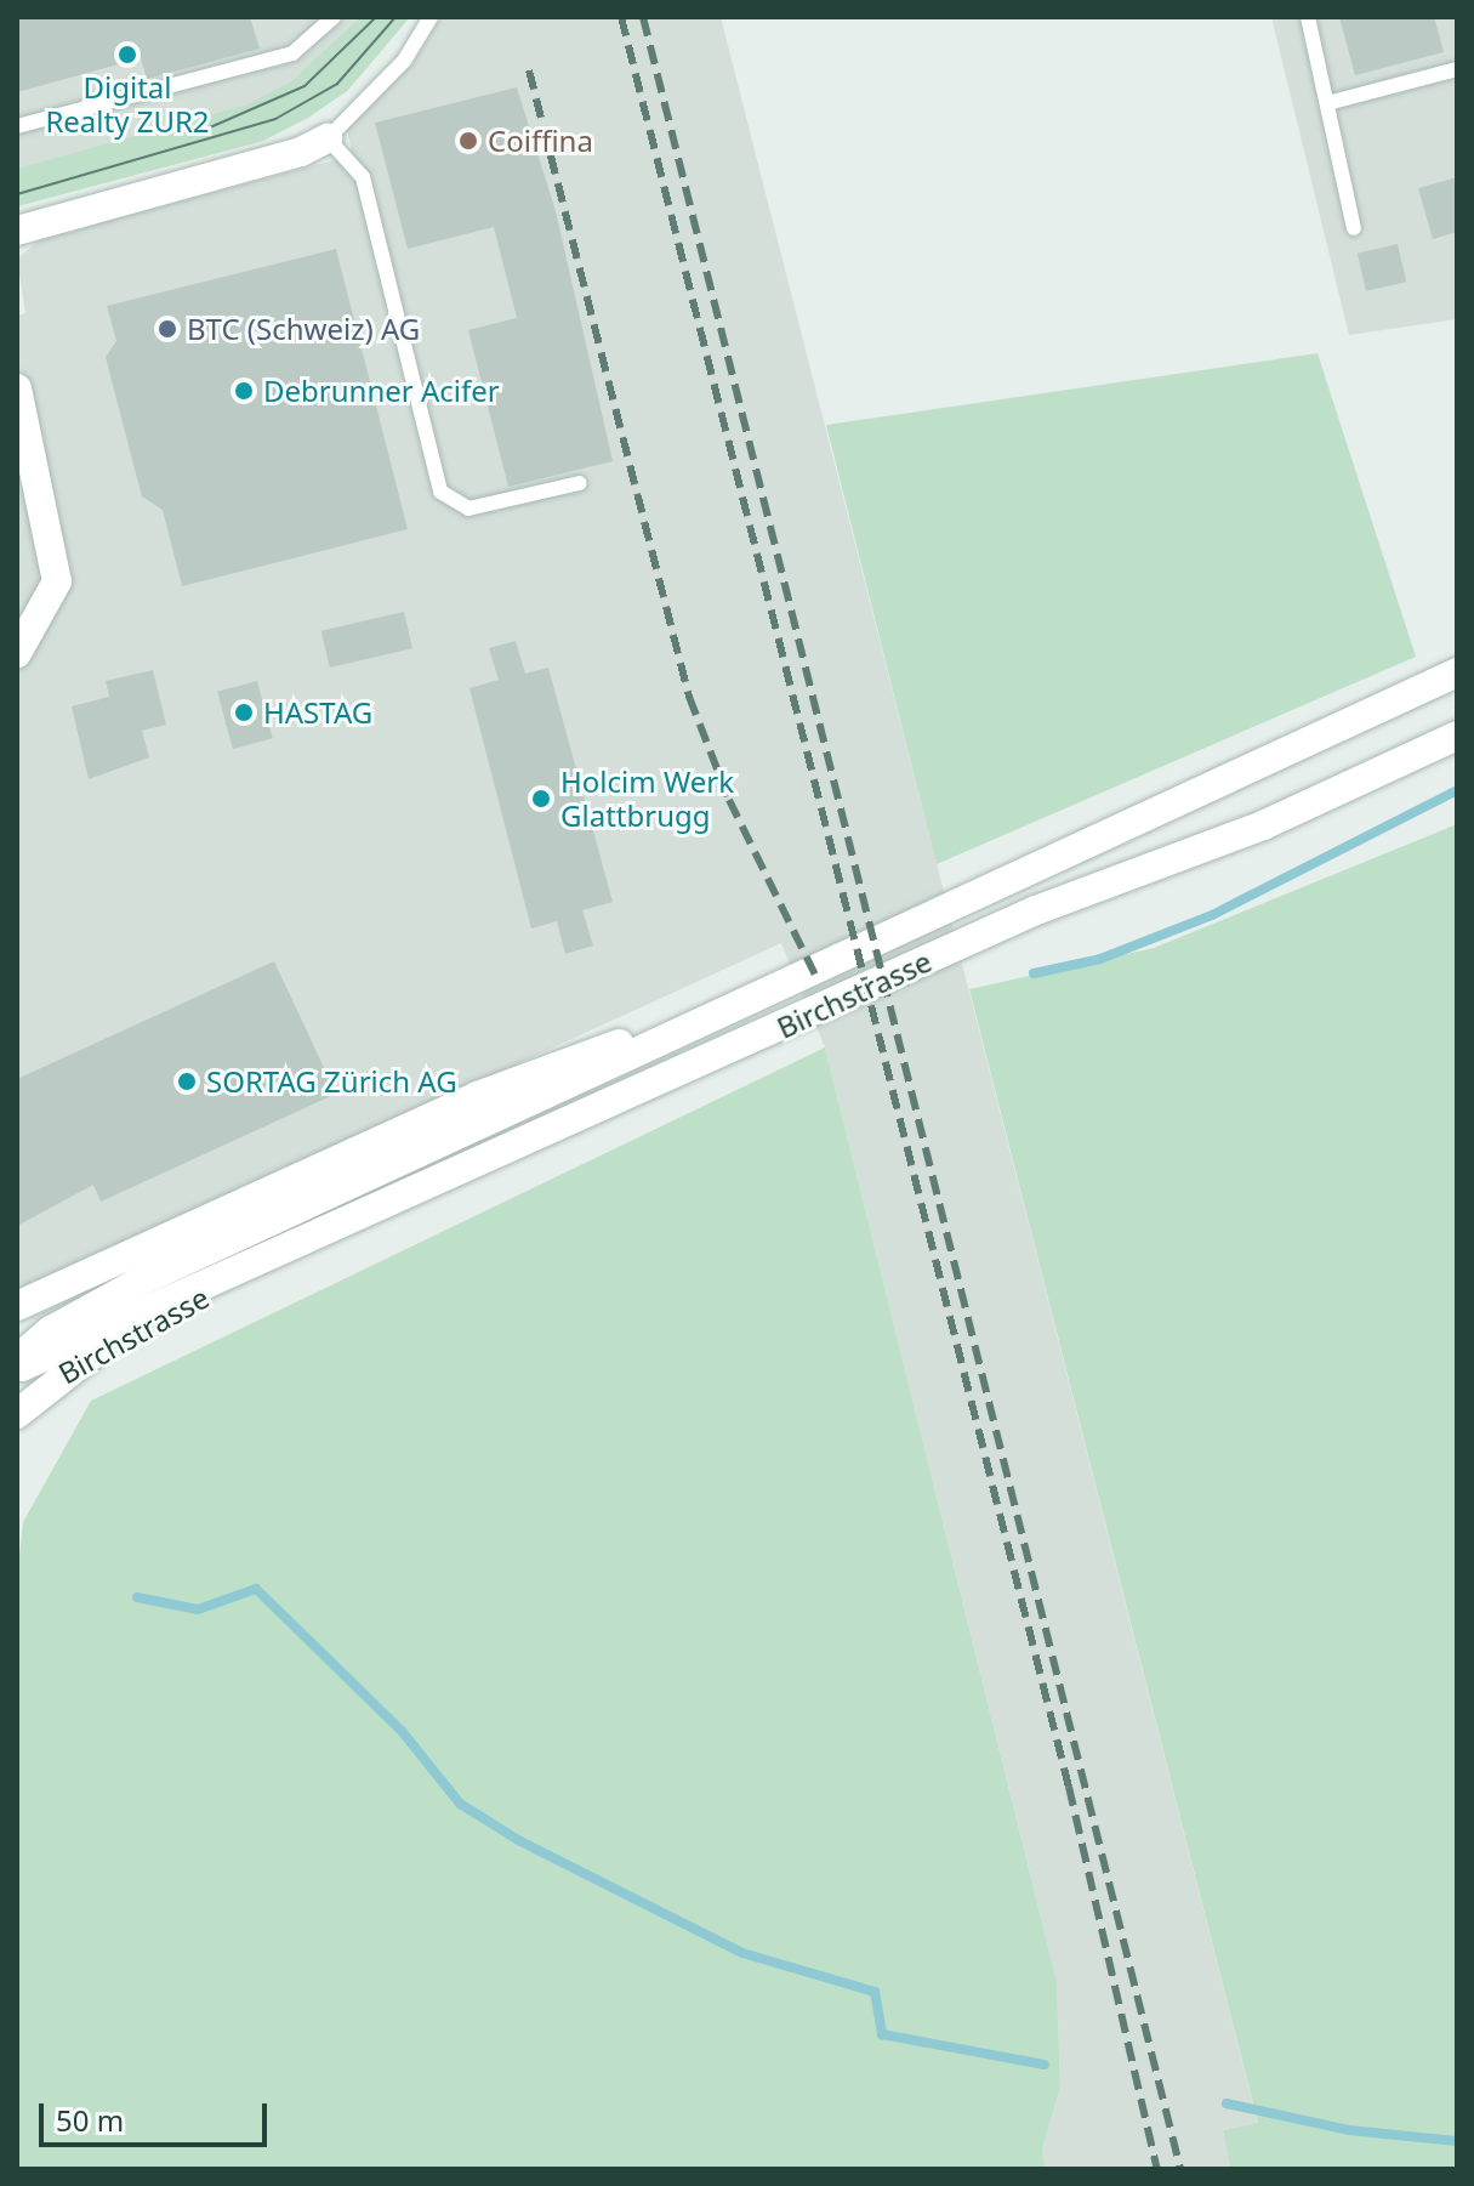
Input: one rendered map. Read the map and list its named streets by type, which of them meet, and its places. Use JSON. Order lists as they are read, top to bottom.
{
  "streets": {
    "main road": ["Birchstrasse"]
  },
  "places": [
    "Digital Realty ZUR2",
    "Coiffina",
    "BTC (Schweiz) AG",
    "Debrunner Acifer",
    "HASTAG",
    "Holcim Werk Glattbrugg",
    "SORTAG Zürich AG"
  ],
  "scale_bar": "50 m"
}
